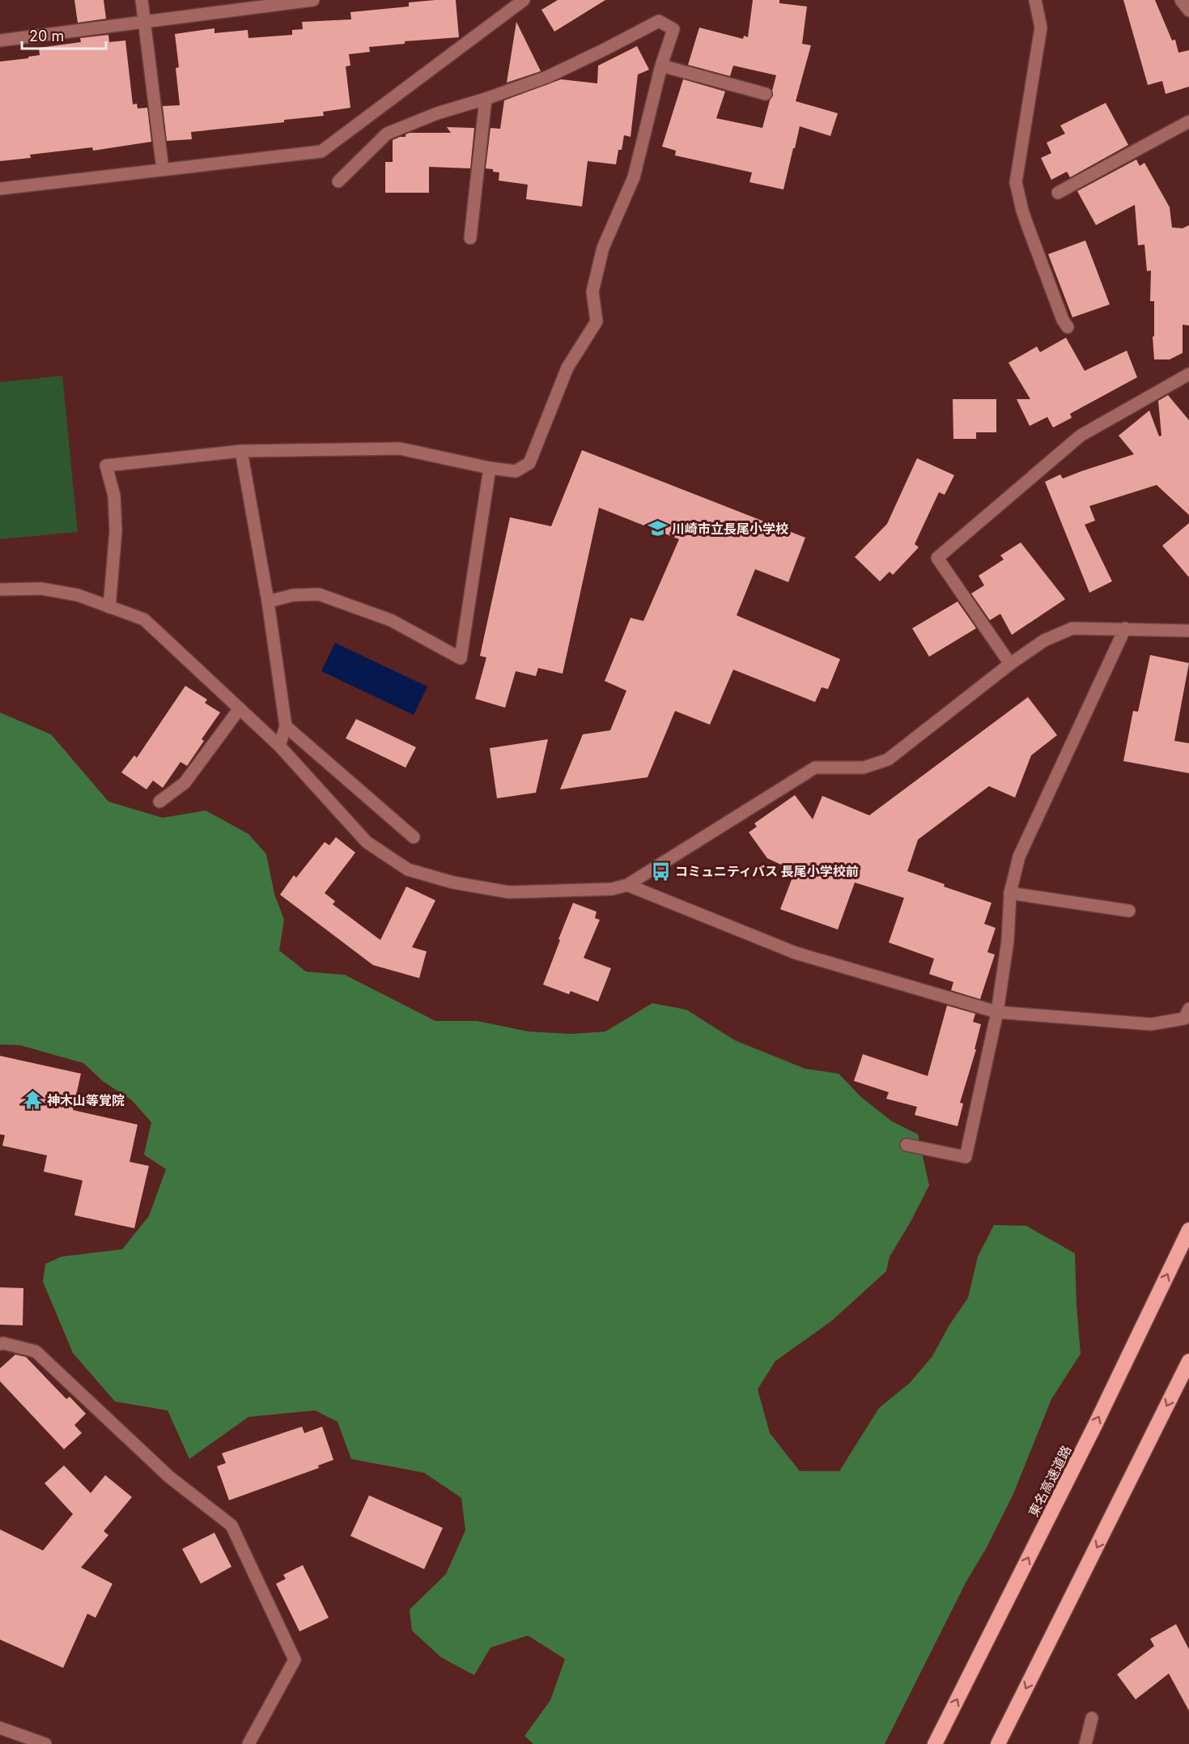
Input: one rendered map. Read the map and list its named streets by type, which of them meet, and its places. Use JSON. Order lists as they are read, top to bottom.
{
  "streets": {
    "highway": ["東名高速道路"]
  },
  "places": {
    "school or university": ["川崎市立長尾小学校"],
    "bus stop": ["コミュニティバス 長尾小学校前"],
    "temple": ["神木山等覚院"]
  },
  "scale_bar": "20 m"
}
